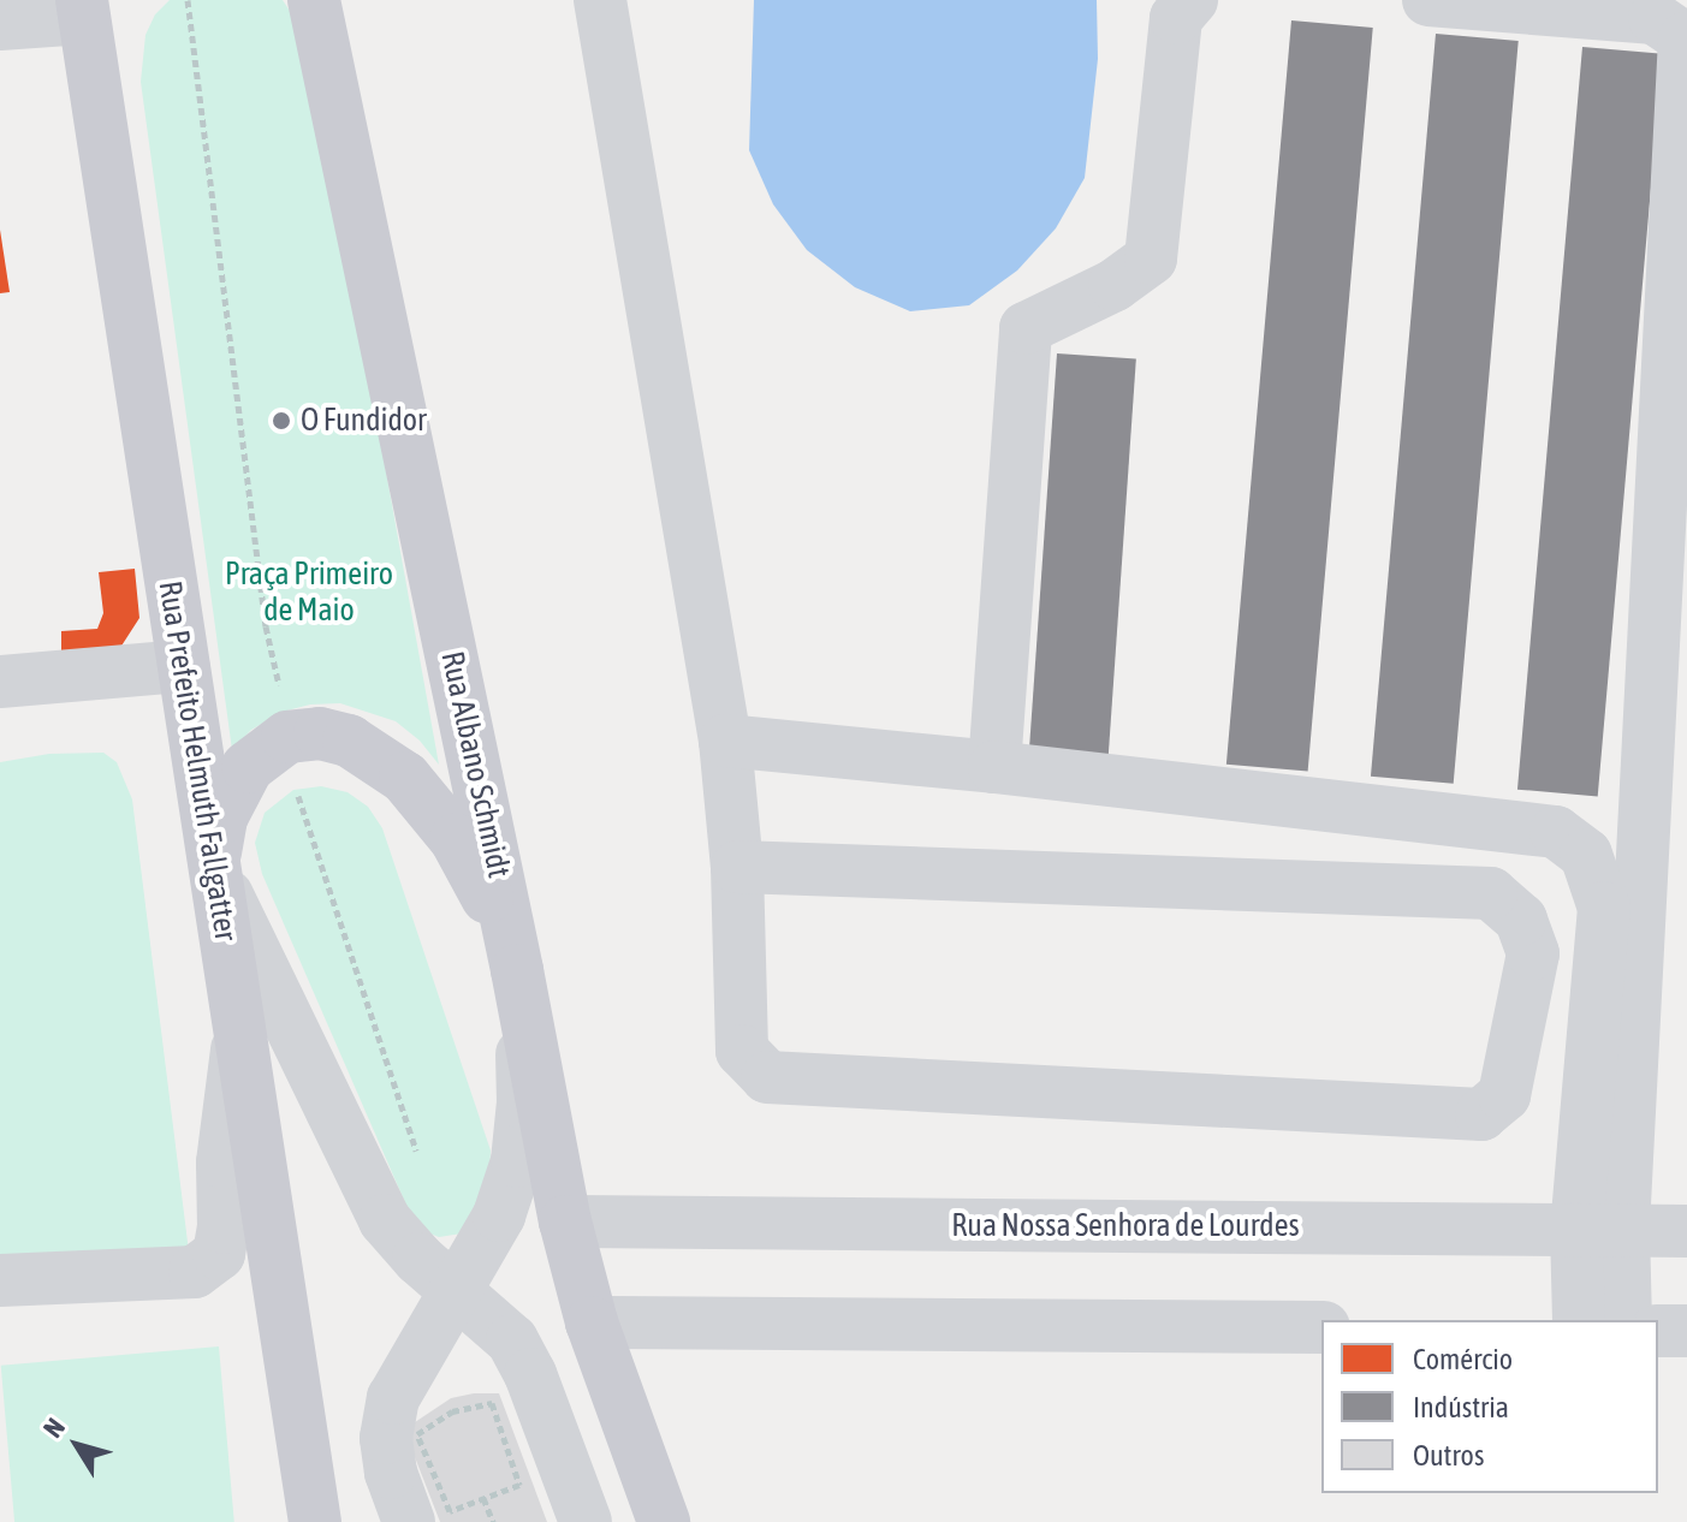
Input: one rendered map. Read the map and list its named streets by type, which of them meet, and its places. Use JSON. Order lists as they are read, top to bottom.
{
  "streets": {
    "main road": ["Rua Prefeito Helmuth Fallgatter", "Rua Albano Schmidt"],
    "street": ["Rua Nossa Senhora de Lourdes"]
  },
  "crossings": [
    ["Rua Albano Schmidt", "Rua Nossa Senhora de Lourdes"]
  ],
  "parks": ["Praça Primeiro de Maio"],
  "places": ["O Fundidor"],
  "legend": ["Comércio", "Indústria", "Outros"],
  "north": "top left"
}
